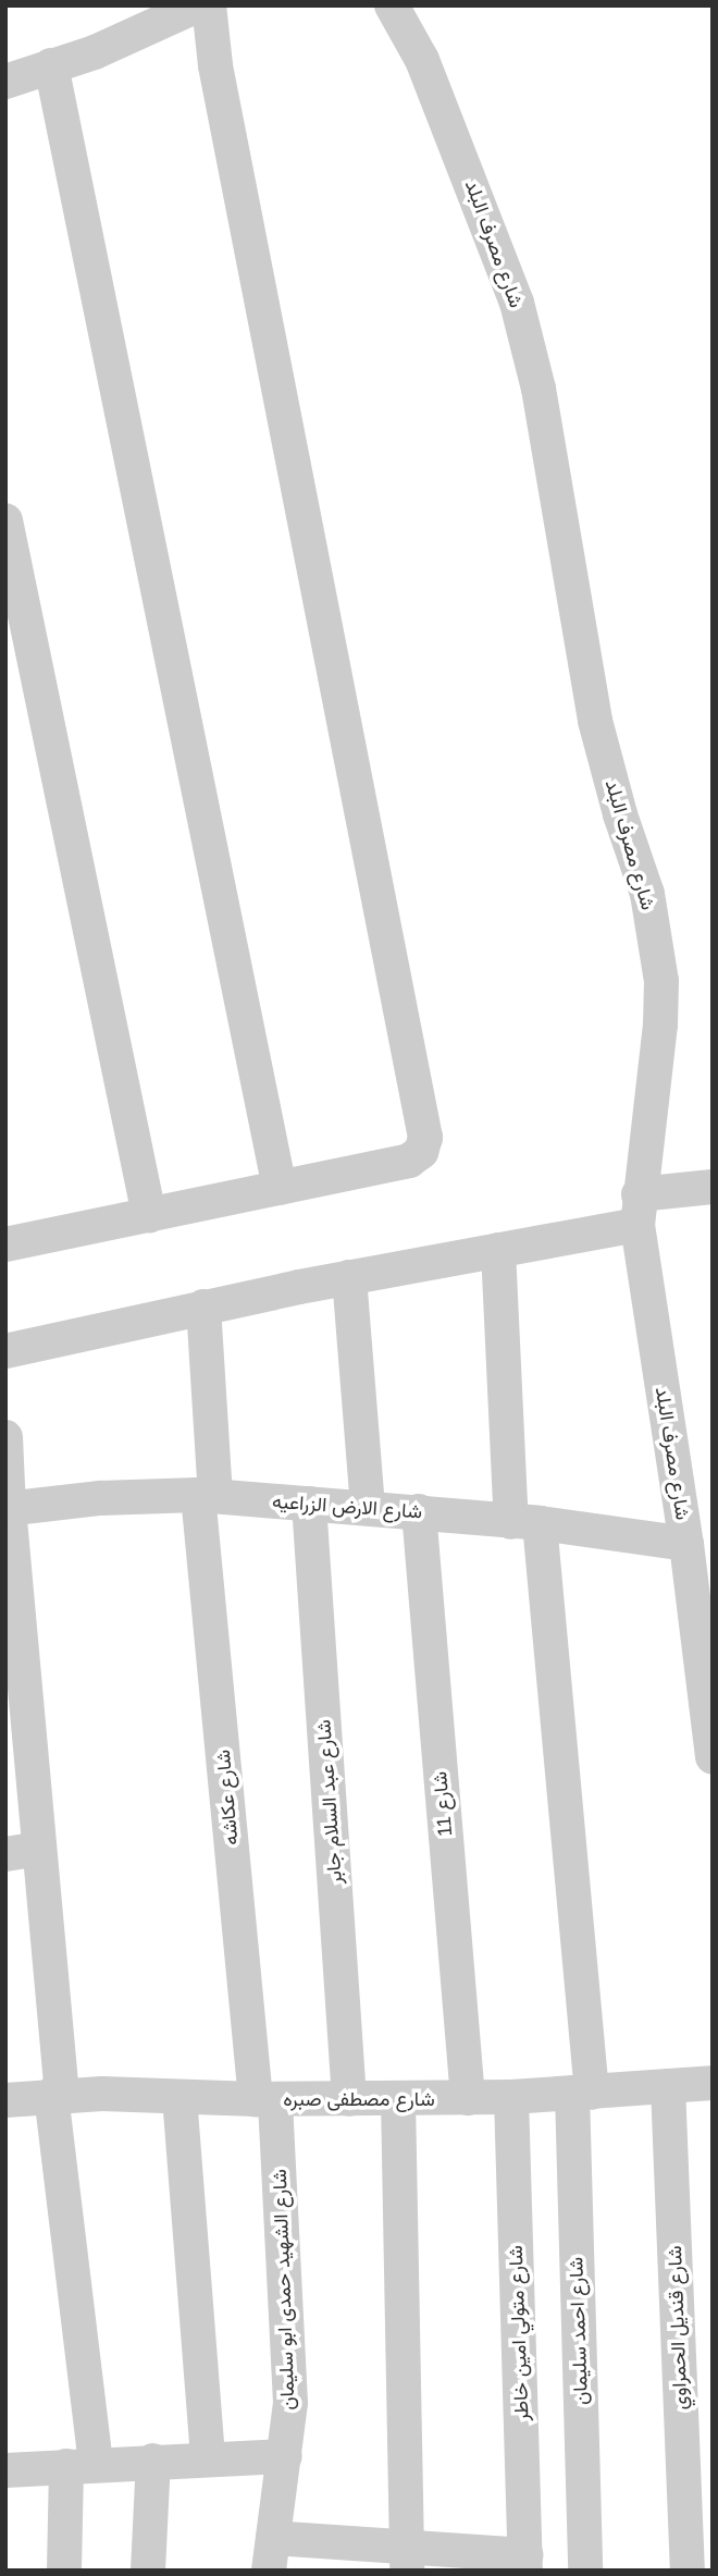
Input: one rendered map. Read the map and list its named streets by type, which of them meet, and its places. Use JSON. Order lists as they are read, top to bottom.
{
  "streets": {
    "street": [
      "شارع مصرف البلد",
      "شارع الارض الزراعيه",
      "شارع عكاشه",
      "شارع عبد السلام جابر",
      "شارع 11",
      "شارع مصطفى صبره",
      "شارع الشهيد حمدى ابو سليمان",
      "شارع قنديل الحمراوي",
      "شارع احمد سليمان",
      "شارع متولي امين خاطر"
    ]
  },
  "crossings": [
    ["شارع مصرف البلد", "شارع الارض الزراعيه"],
    ["شارع الارض الزراعيه", "شارع عكاشه"],
    ["شارع الارض الزراعيه", "شارع عبد السلام جابر"],
    ["شارع الارض الزراعيه", "شارع 11"],
    ["شارع الارض الزراعيه", "شارع احمد سليمان"],
    ["شارع عكاشه", "شارع مصطفى صبره"],
    ["شارع عكاشه", "شارع الشهيد حمدى ابو سليمان"],
    ["شارع عبد السلام جابر", "شارع مصطفى صبره"],
    ["شارع 11", "شارع مصطفى صبره"],
    ["شارع مصطفى صبره", "شارع الشهيد حمدى ابو سليمان"],
    ["شارع مصطفى صبره", "شارع قنديل الحمراوي"],
    ["شارع مصطفى صبره", "شارع احمد سليمان"],
    ["شارع مصطفى صبره", "شارع متولي امين خاطر"]
  ]
}
